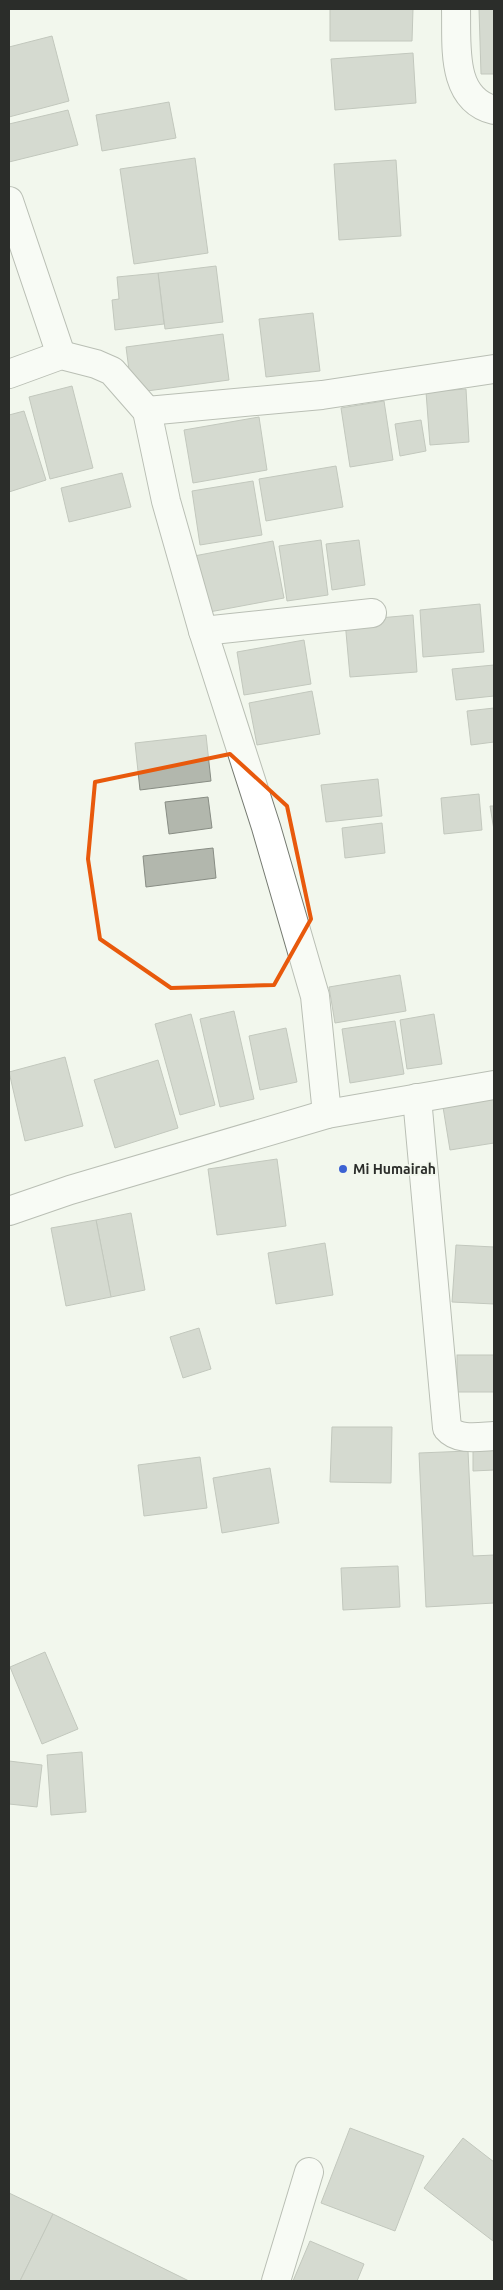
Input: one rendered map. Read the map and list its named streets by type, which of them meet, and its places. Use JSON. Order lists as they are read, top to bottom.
{
  "places": ["Mi Humairah"]
}
